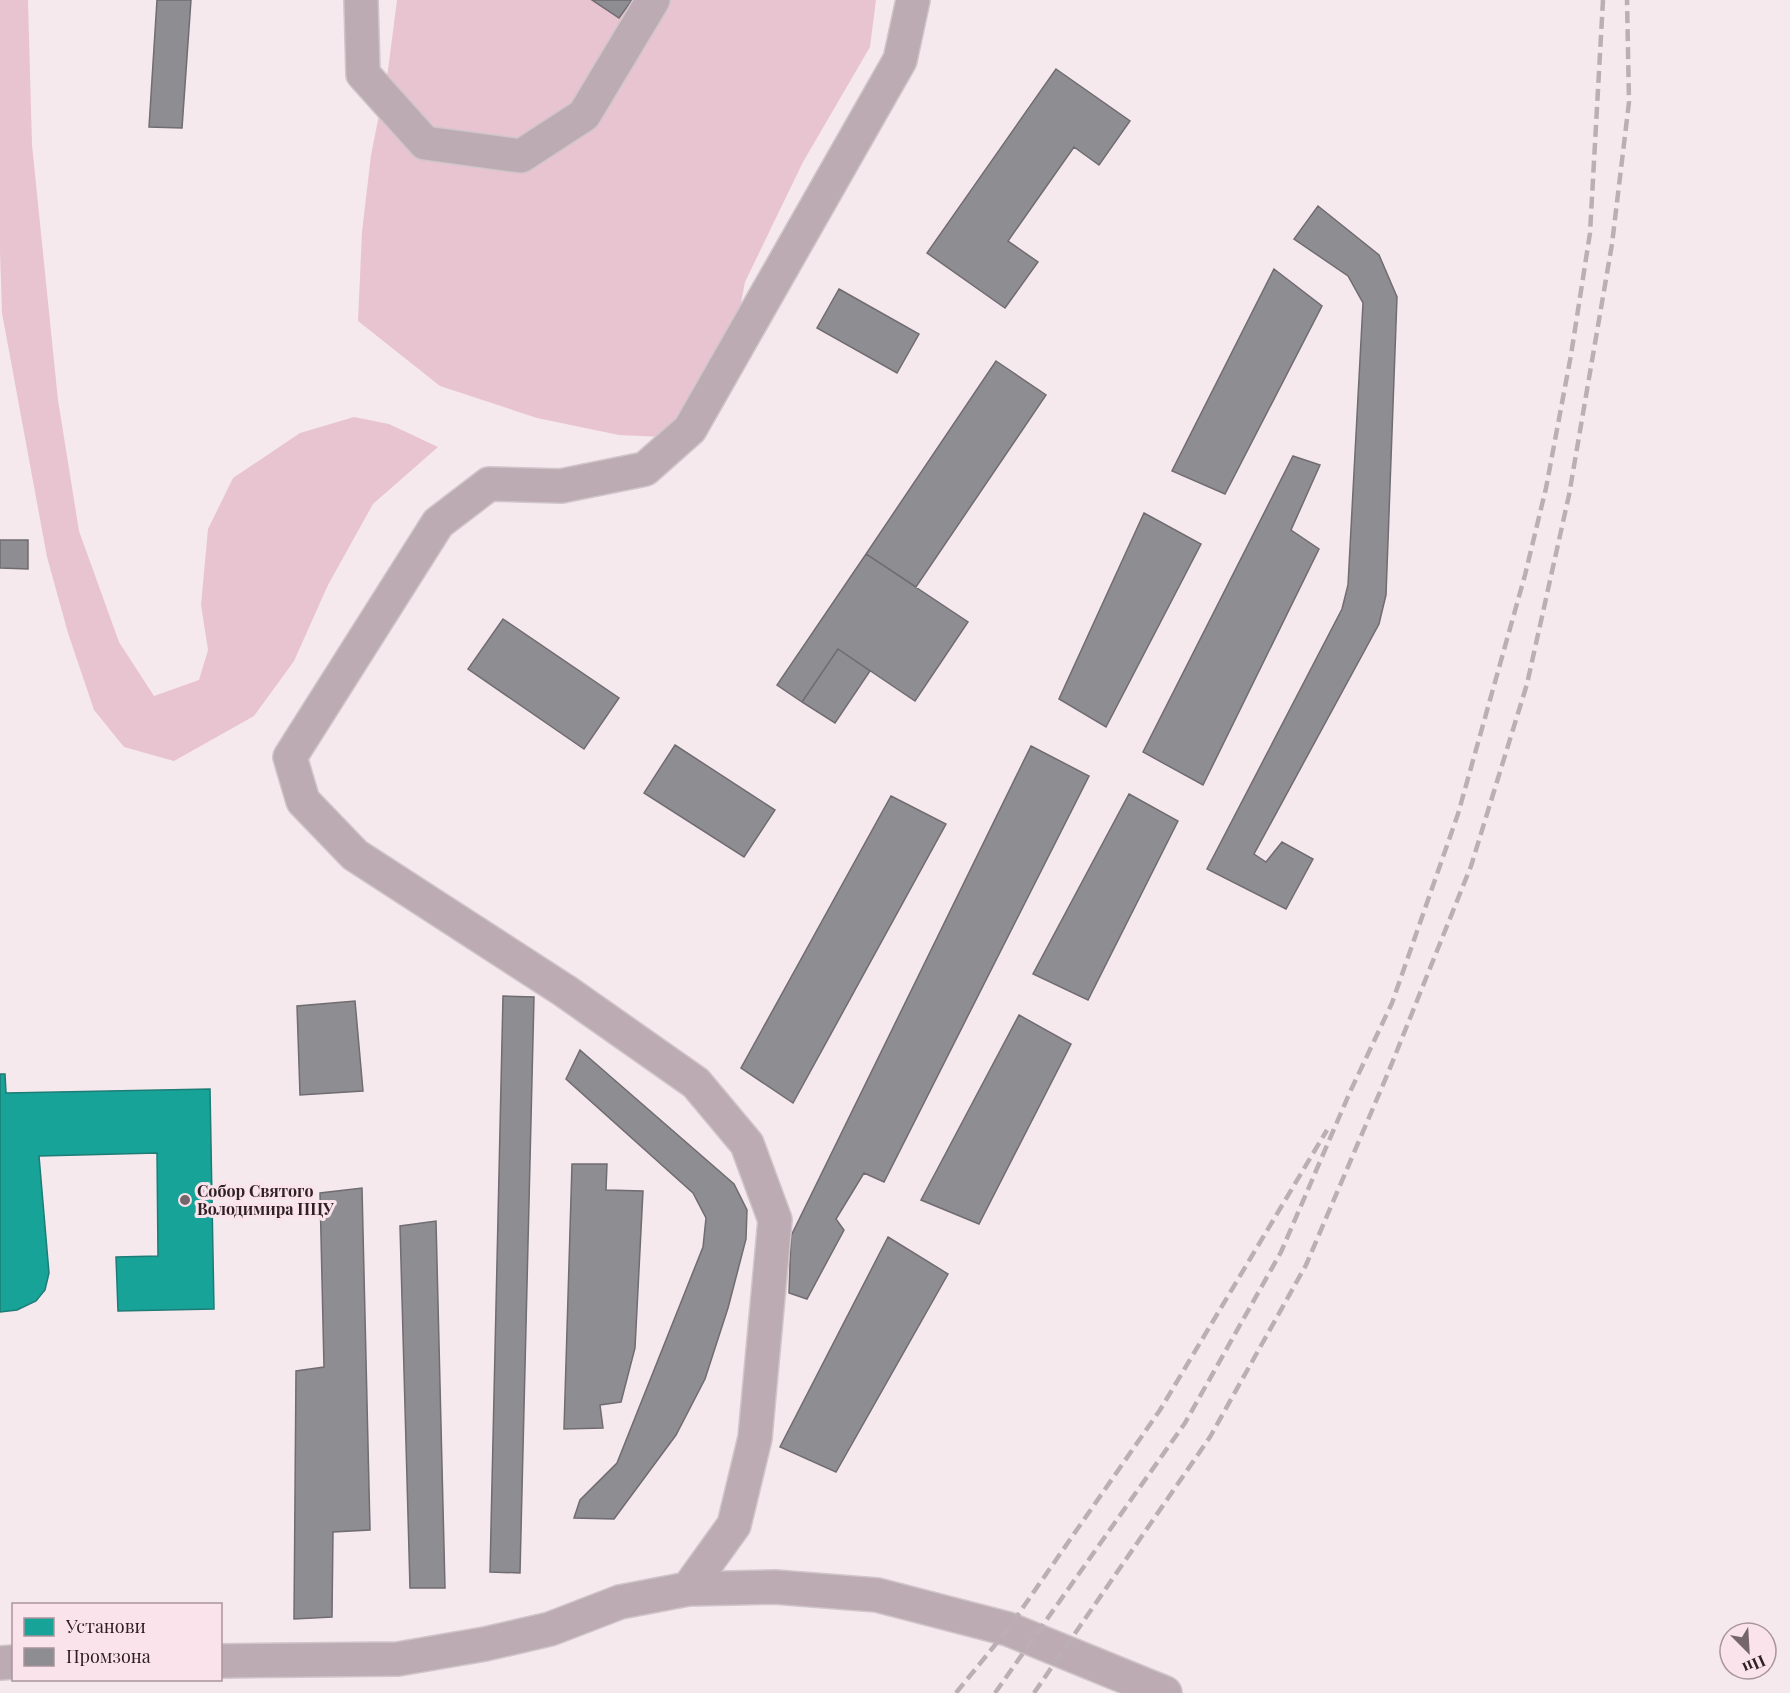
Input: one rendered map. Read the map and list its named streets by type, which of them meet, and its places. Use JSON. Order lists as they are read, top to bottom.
{
  "places": ["Собор Святого Володимира ПЦУ"],
  "legend": ["Установи", "Промзона"],
  "north": "bottom right"
}
